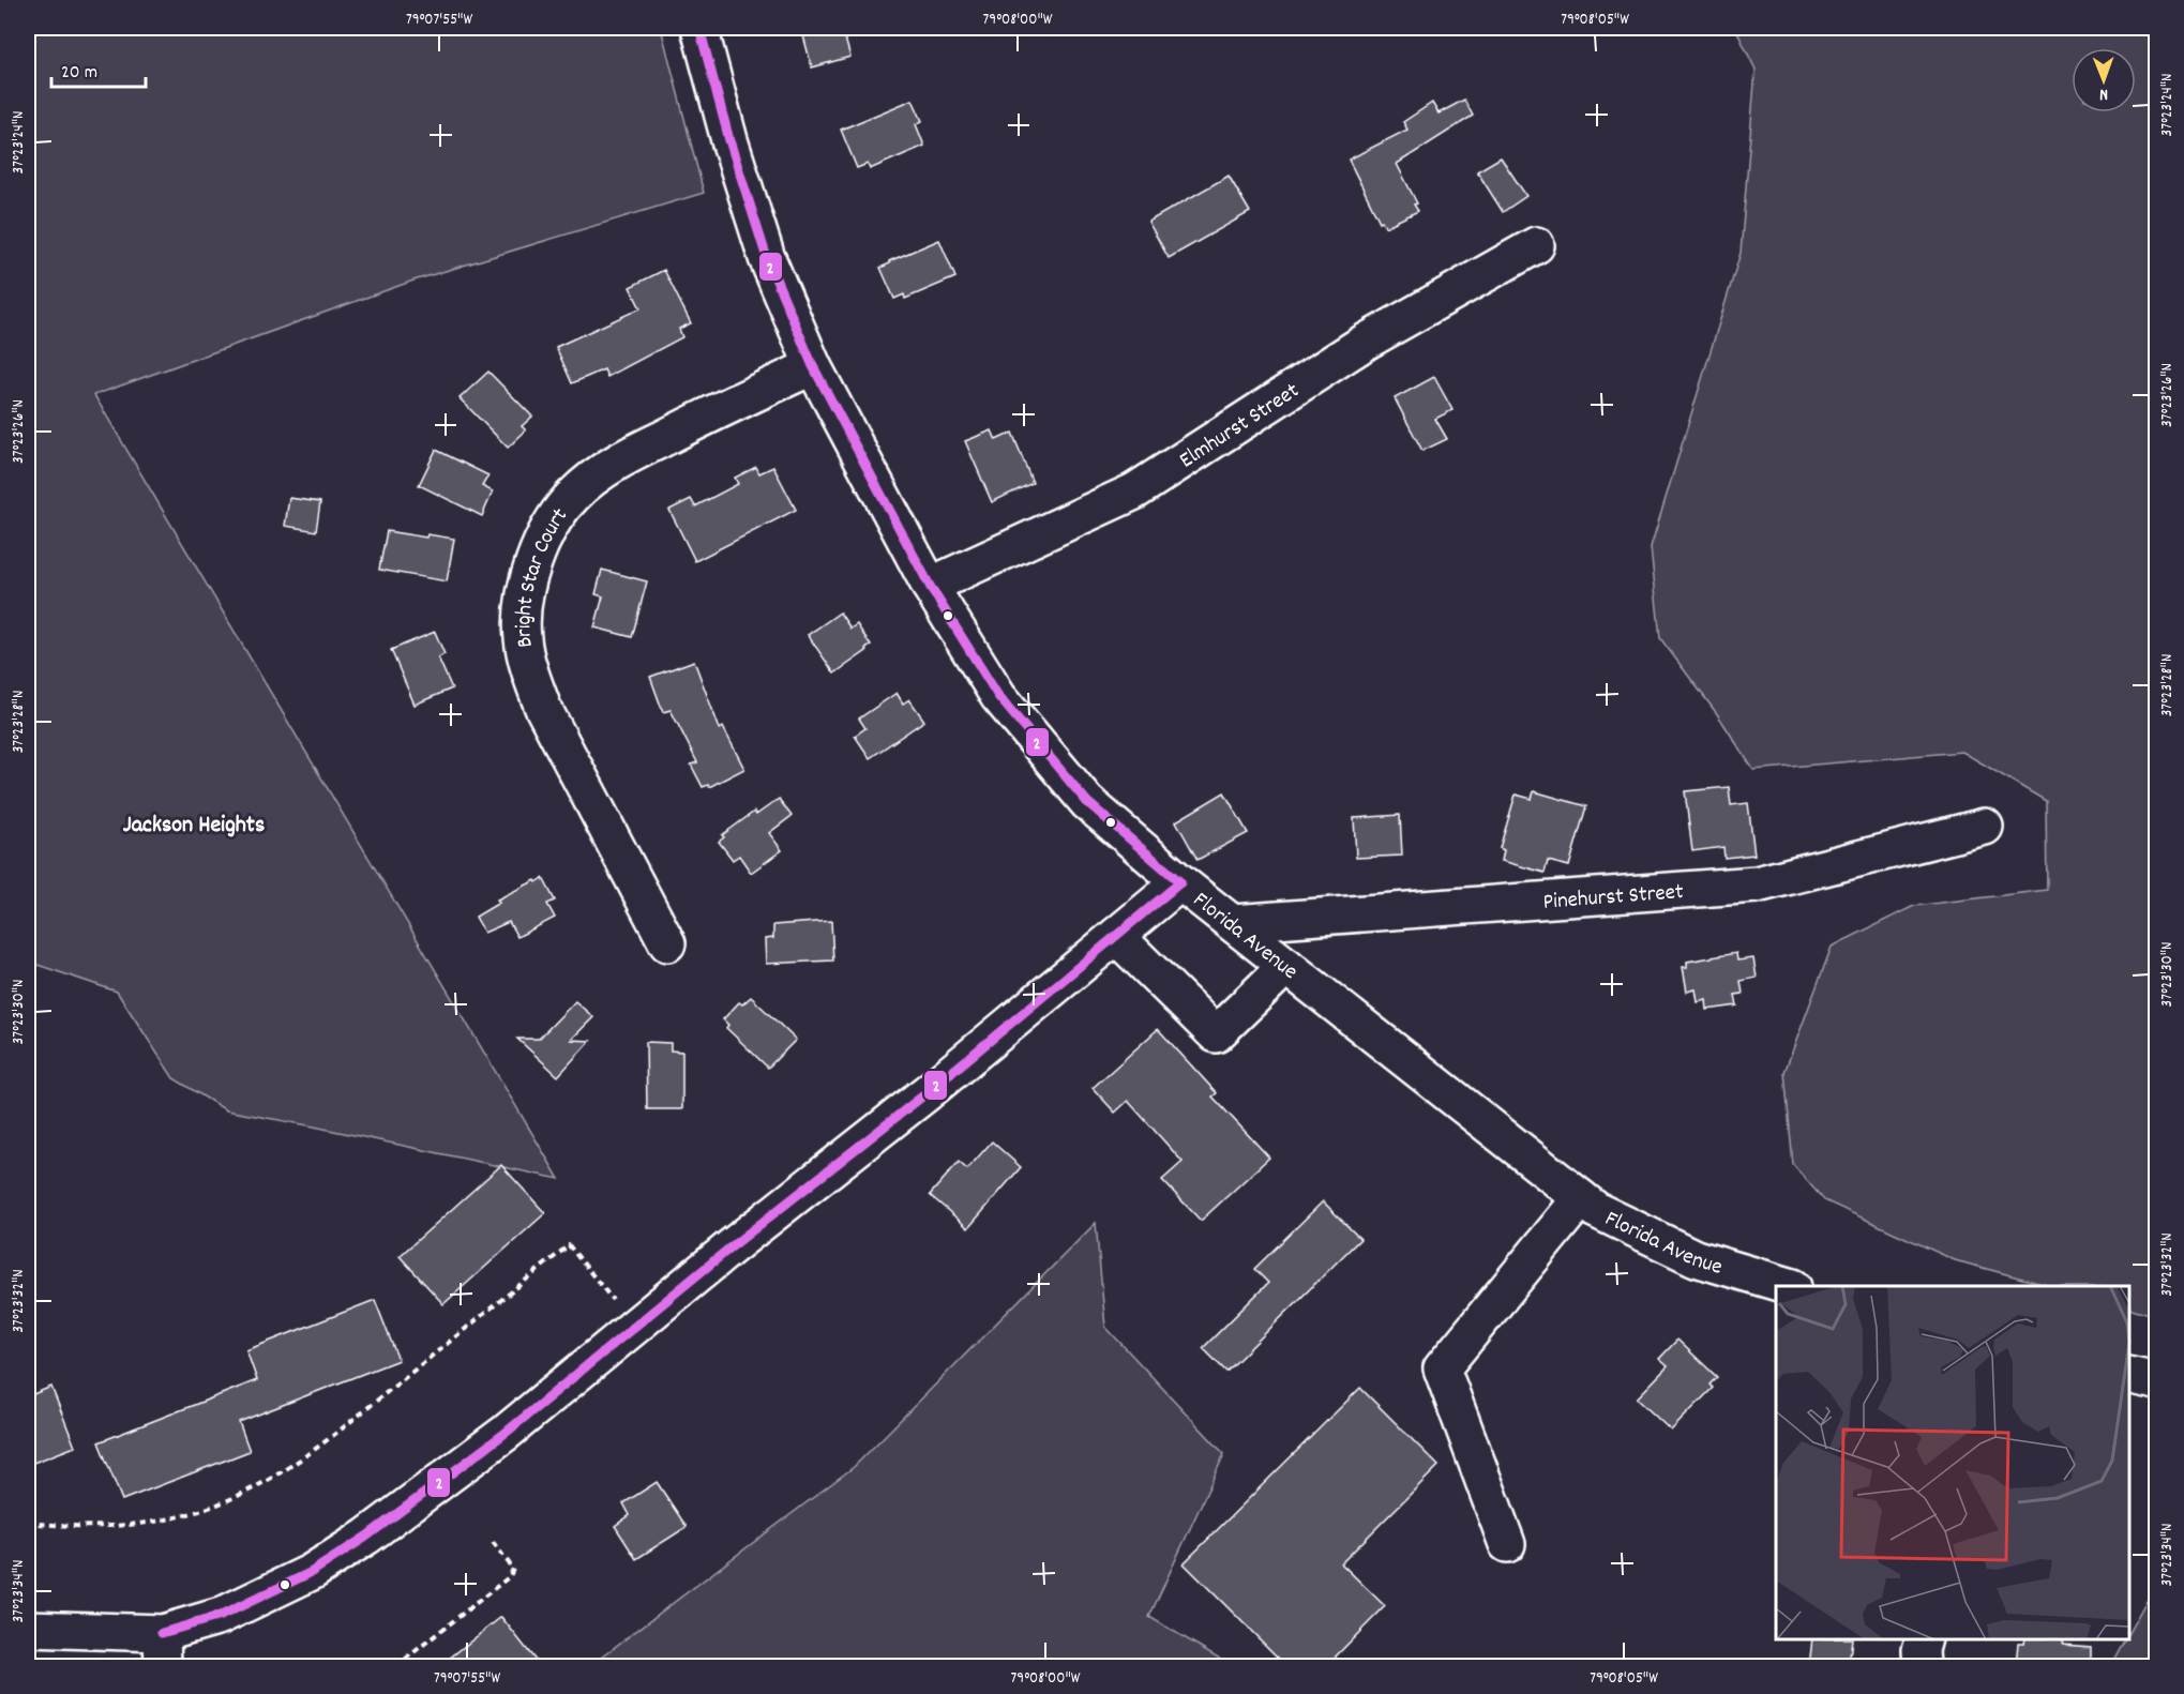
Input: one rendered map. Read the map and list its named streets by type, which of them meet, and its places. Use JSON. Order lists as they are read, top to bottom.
{
  "streets": {
    "street": [
      "Elmhurst Street",
      "Bright Star Court",
      "Pinehurst Street",
      "Florida Avenue"
    ]
  },
  "crossings": [
    ["Elmhurst Street", "Florida Avenue"],
    ["Bright Star Court", "Florida Avenue"],
    ["Pinehurst Street", "Florida Avenue"]
  ],
  "districts": ["Jackson Heights"],
  "lines": ["transit line 2"],
  "scale_bar": "20 m",
  "north": "bottom",
  "coordinates": [
    "79°07'55\"W",
    "79°08'00\"W",
    "79°08'05\"W",
    "37°23'24\"N",
    "37°23'26\"N",
    "37°23'28\"N",
    "37°23'30\"N",
    "37°23'32\"N",
    "37°23'34\"N"
  ]
}
